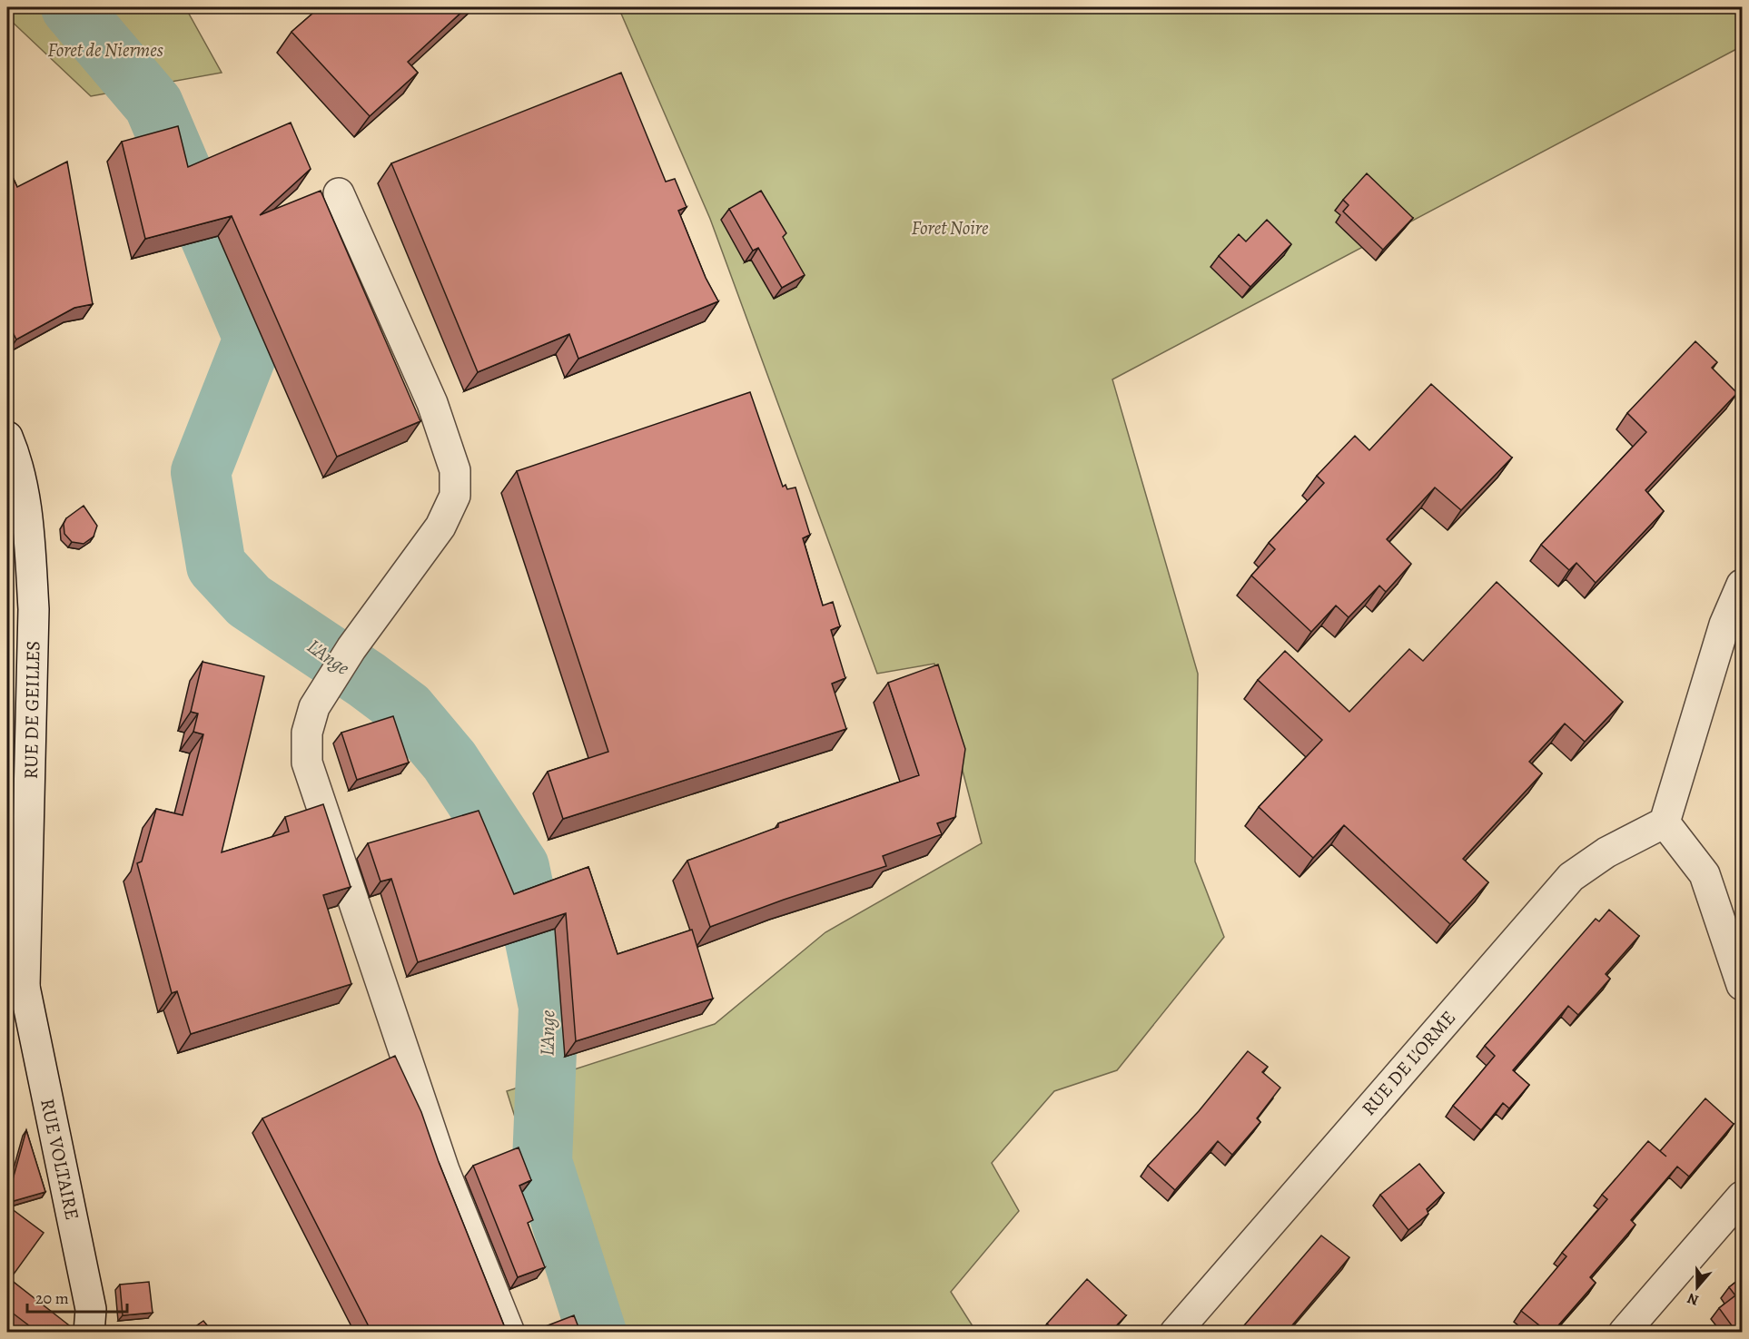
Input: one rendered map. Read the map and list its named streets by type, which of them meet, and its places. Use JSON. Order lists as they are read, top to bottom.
{
  "streets": {
    "street": ["RUE DE GEILLES", "RUE DE L'ORME", "RUE VOLTAIRE"]
  },
  "crossings": [
    ["RUE DE GEILLES", "RUE VOLTAIRE"]
  ],
  "water": ["L'Ange"],
  "parks": ["Foret de Niermes", "Foret Noire"],
  "scale_bar": "20 m",
  "north": "bottom"
}
